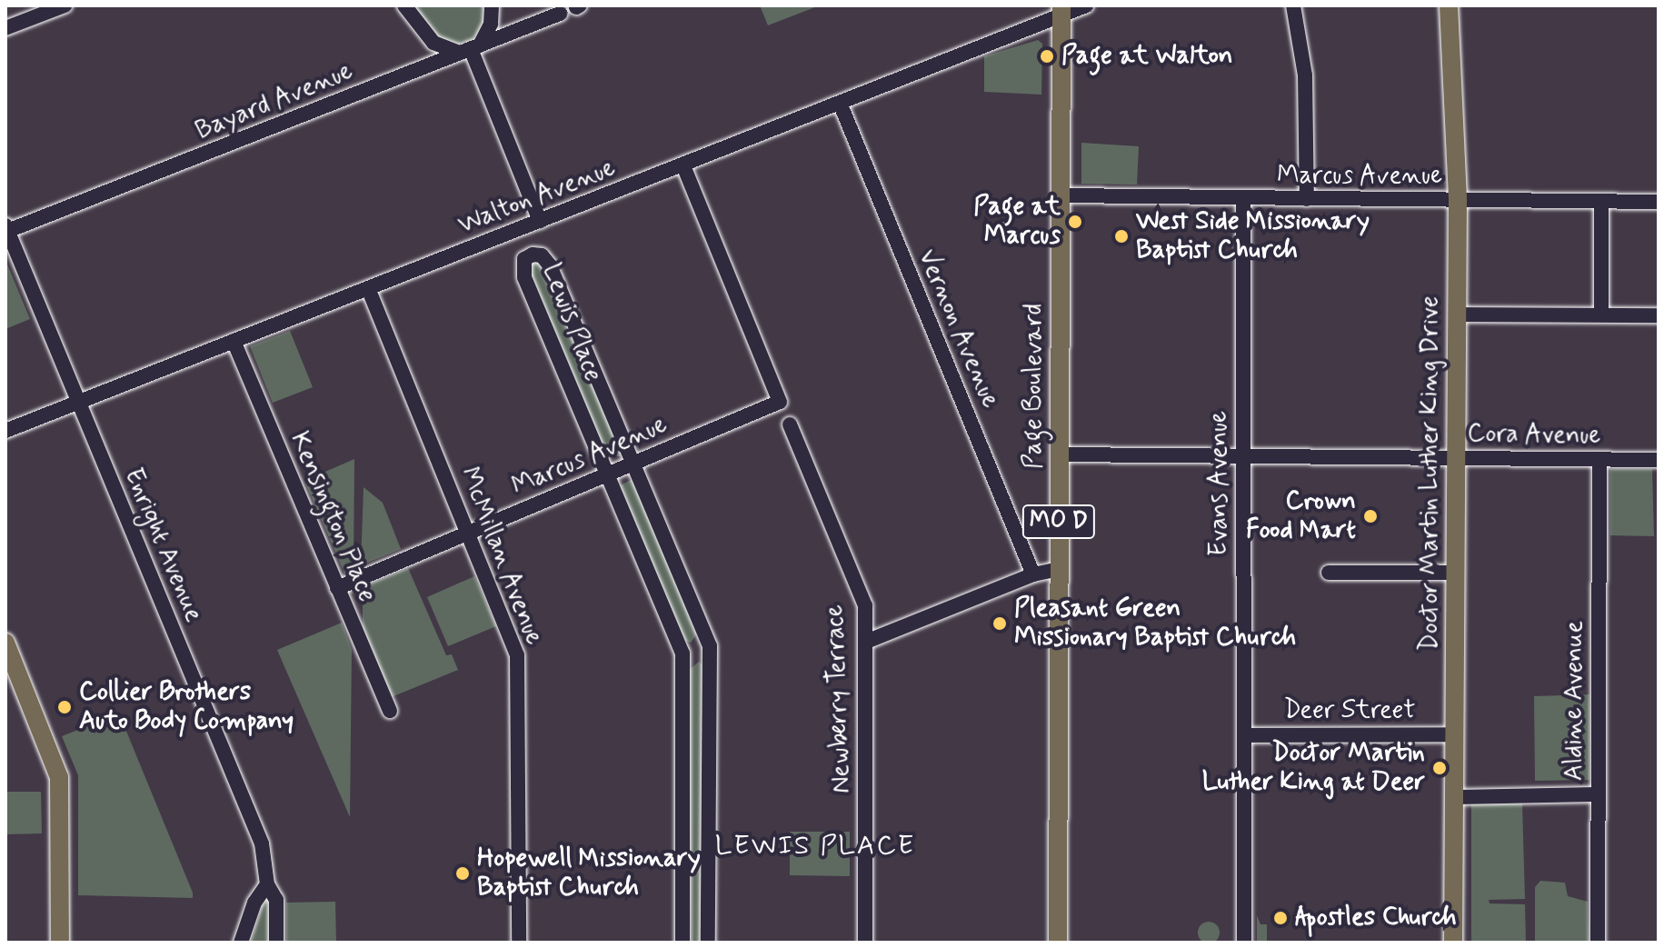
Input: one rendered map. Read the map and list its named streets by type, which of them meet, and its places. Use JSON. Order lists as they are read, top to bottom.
{
  "streets": {
    "main road": ["Page Boulevard", "Doctor Martin Luther King Drive", "MO D"],
    "street": [
      "Bayard Avenue",
      "Marcus Avenue",
      "Walton Avenue",
      "Lewis Place",
      "Vernon Avenue",
      "Cora Avenue",
      "Evans Avenue",
      "Kensington Place",
      "Enright Avenue",
      "McMillan Avenue",
      "Newberry Terrace",
      "Aldine Avenue",
      "Deer Street"
    ]
  },
  "crossings": [
    ["Bayard Avenue", "Enright Avenue"],
    ["Marcus Avenue", "Walton Avenue"],
    ["Marcus Avenue", "Lewis Place"],
    ["Marcus Avenue", "Page Boulevard"],
    ["Marcus Avenue", "Doctor Martin Luther King Drive"],
    ["Marcus Avenue", "Evans Avenue"],
    ["Marcus Avenue", "Kensington Place"],
    ["Marcus Avenue", "McMillan Avenue"],
    ["Walton Avenue", "Vernon Avenue"],
    ["Walton Avenue", "Page Boulevard"],
    ["Walton Avenue", "Kensington Place"],
    ["Walton Avenue", "Enright Avenue"],
    ["Walton Avenue", "McMillan Avenue"],
    ["Page Boulevard", "Cora Avenue"],
    ["Cora Avenue", "Doctor Martin Luther King Drive"],
    ["Cora Avenue", "Evans Avenue"],
    ["Cora Avenue", "Aldine Avenue"],
    ["Doctor Martin Luther King Drive", "Deer Street"],
    ["Evans Avenue", "Deer Street"]
  ],
  "districts": ["LEWIS PLACE"],
  "places": [
    "Page at Walton",
    "Page at Marcus",
    "West Side Missionary Baptist Church",
    "Crown Food Mart",
    "Pleasant Green Missionary Baptist Church",
    "Collier Brothers Auto Body Company",
    "Doctor Martin Luther King at Deer",
    "Hopewell Missionary Baptist Church",
    "Apostles Church"
  ]
}
